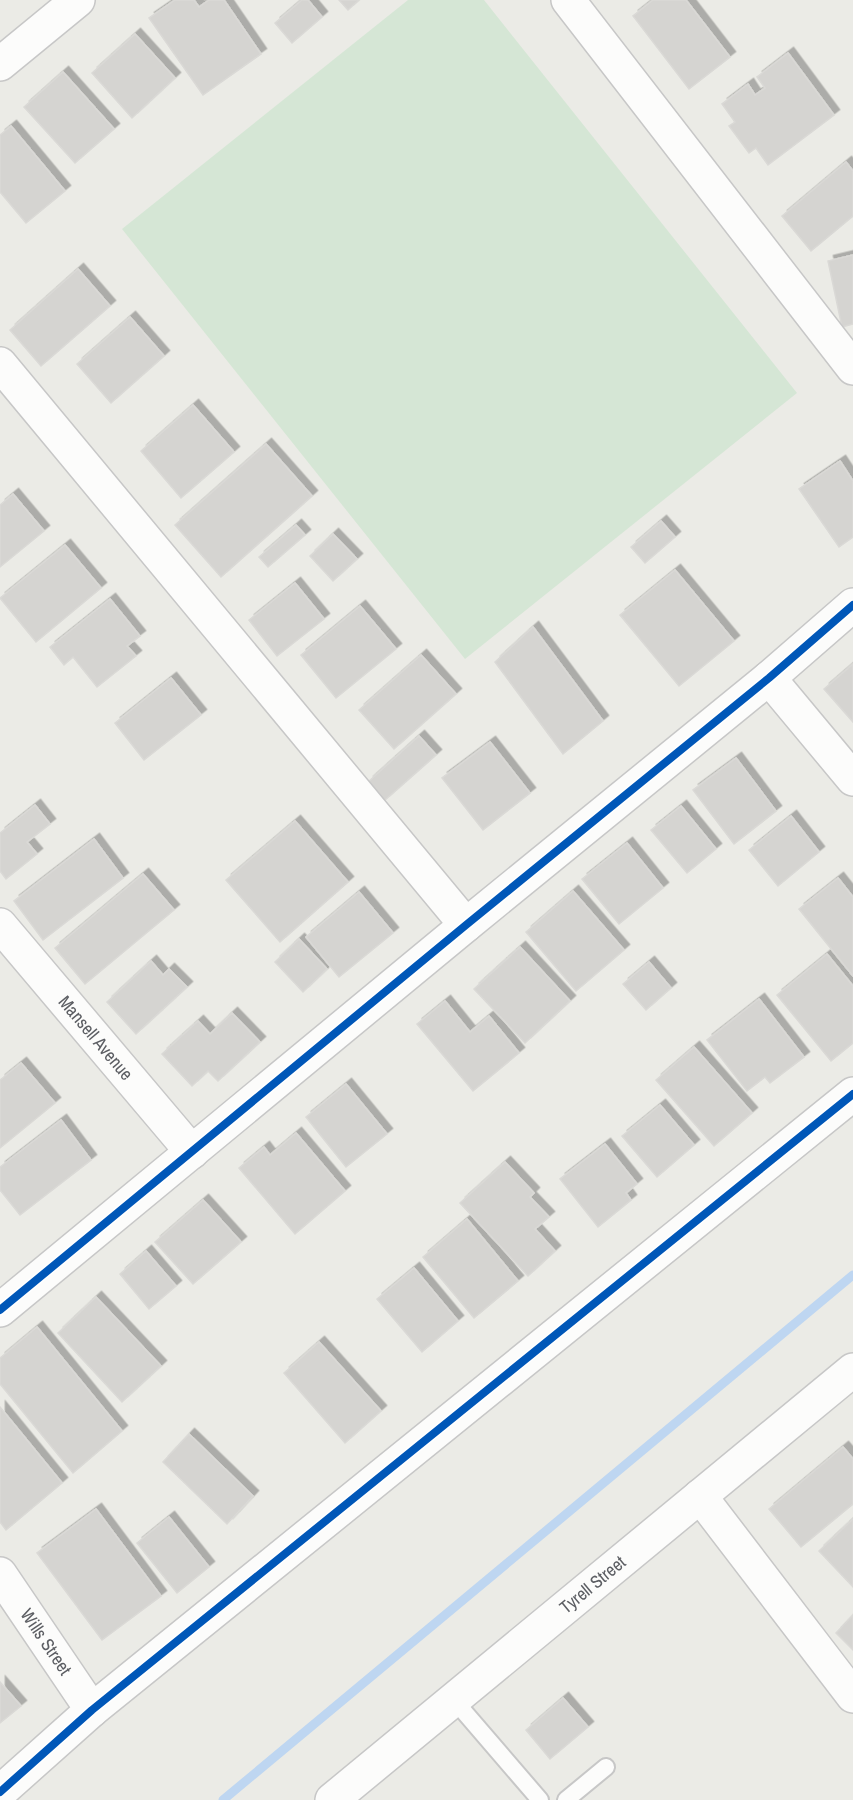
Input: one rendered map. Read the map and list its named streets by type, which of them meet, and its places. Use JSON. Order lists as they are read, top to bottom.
{
  "streets": {
    "street": ["Mansell Avenue", "Tyrell Street", "Wills Street"]
  }
}
